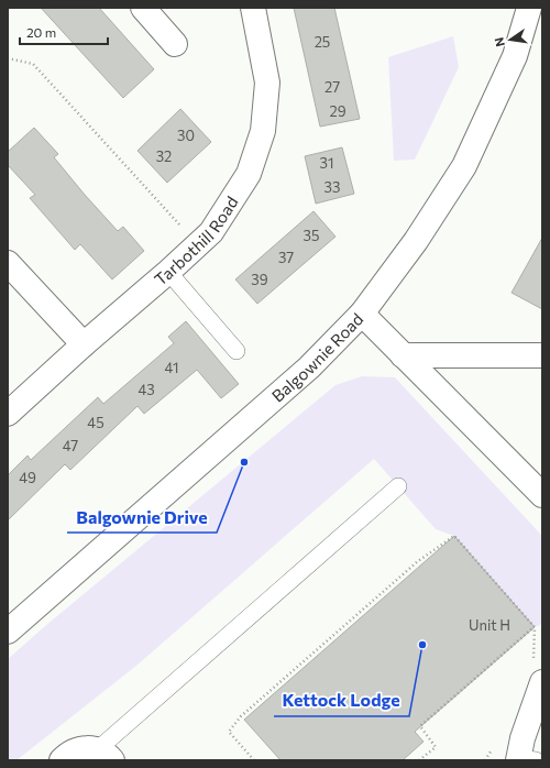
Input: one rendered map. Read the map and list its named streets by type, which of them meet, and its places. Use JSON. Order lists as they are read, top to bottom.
{
  "streets": {
    "street": ["Tarbothill Road", "Balgownie Road"]
  },
  "places": ["Balgownie Drive", "Kettock Lodge"],
  "house_numbers": [
    "25",
    "27",
    "29",
    "30",
    "32",
    "31",
    "33",
    "35",
    "37",
    "39",
    "41",
    "43",
    "45",
    "47",
    "49",
    "Unit H"
  ],
  "scale_bar": "20 m",
  "north": "left"
}
